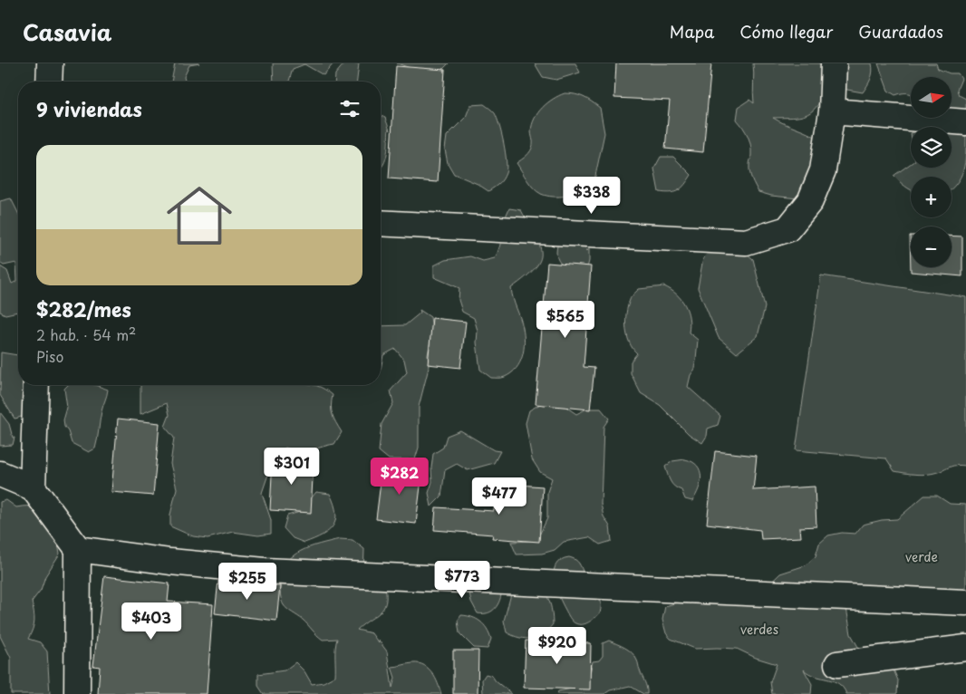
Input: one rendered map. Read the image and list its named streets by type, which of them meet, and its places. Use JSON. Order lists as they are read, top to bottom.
{
  "parks": ["verde", "verdes"],
  "north": "right",
  "page": {
    "header": "Casavia",
    "nav": ["Mapa", "Cómo llegar", "Guardados"],
    "map_buttons": ["+", "−"],
    "heading": "9 viviendas",
    "list": [
      {
        "name": "$282/mes",
        "note": "2 hab. · 54 m² · Piso"
      }
    ],
    "price": [
      "$338",
      "$565",
      "$301",
      "$282",
      "$477",
      "$773",
      "$255",
      "$403",
      "$920"
    ]
  }
}
